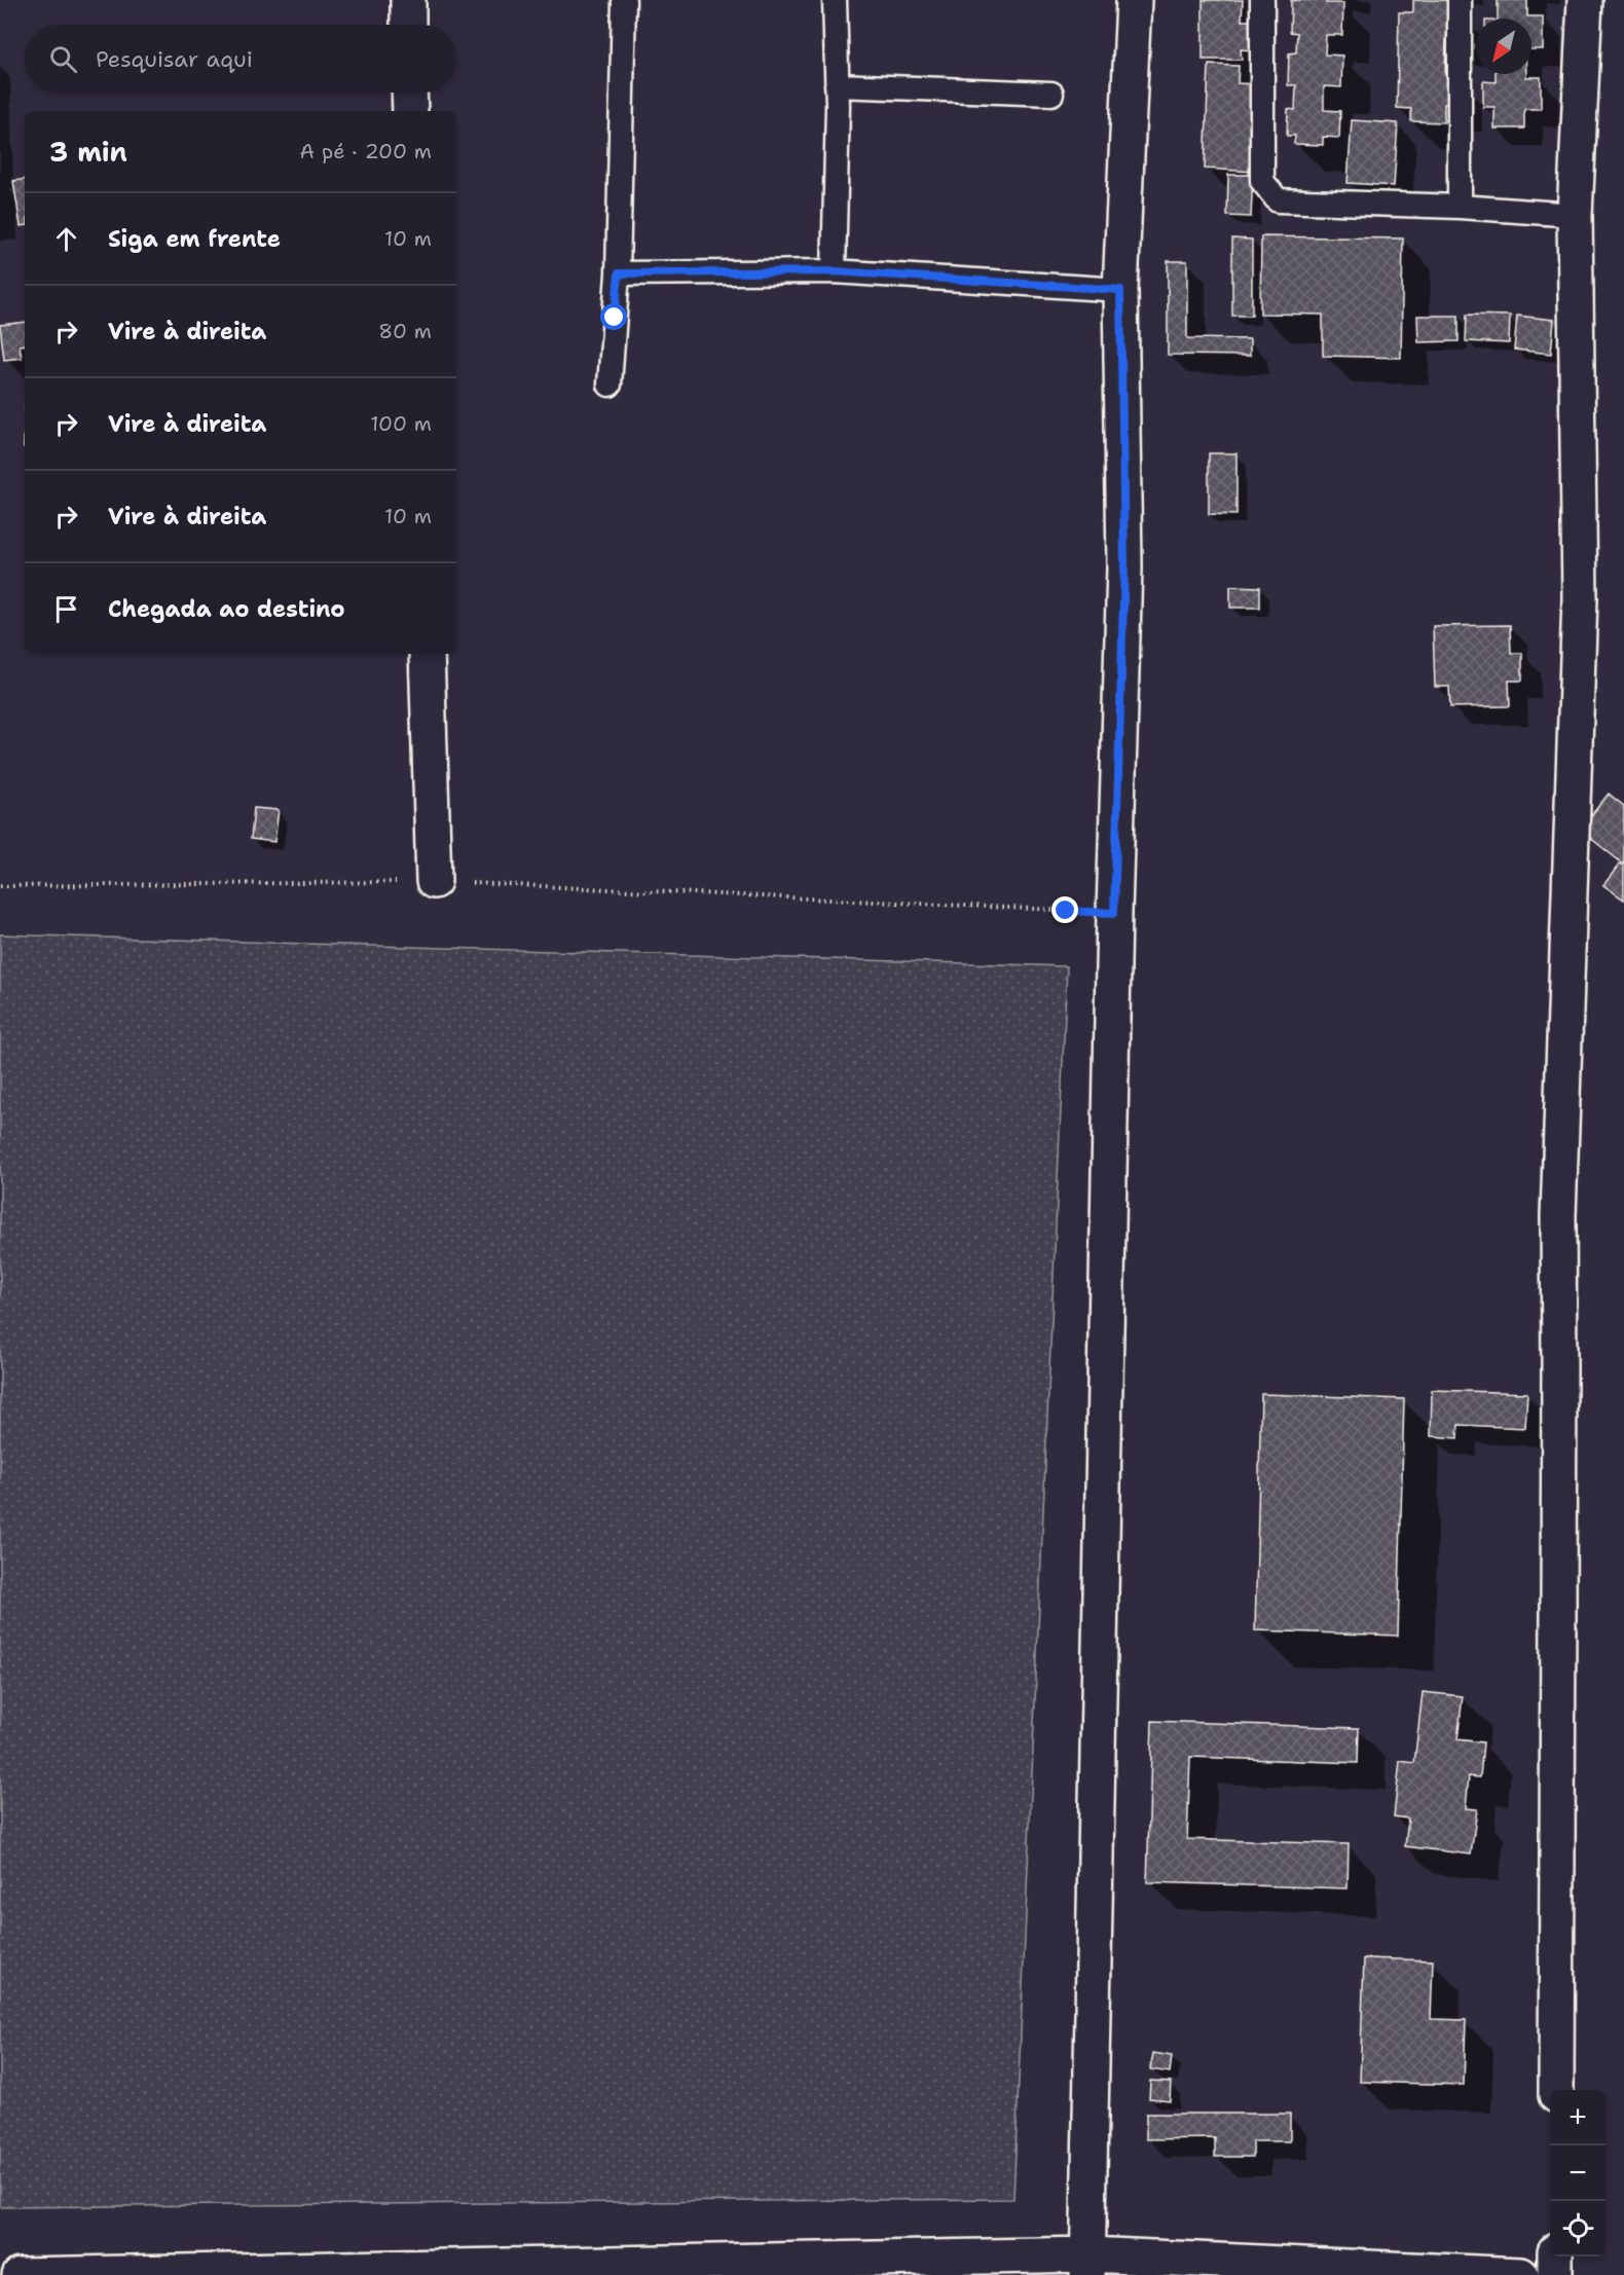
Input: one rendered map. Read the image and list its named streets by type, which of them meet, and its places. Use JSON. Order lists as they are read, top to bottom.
{
  "north": "bottom left",
  "page": {
    "search": "Pesquisar aqui",
    "heading": ["3 min", "A pé · 200 m"],
    "list": [
      ["Siga em frente", "10 m"],
      ["Vire à direita", "80 m"],
      ["Vire à direita", "100 m"],
      ["Vire à direita", "10 m"],
      "Chegada ao destino"
    ],
    "map_buttons": ["+", "−"]
  }
}
